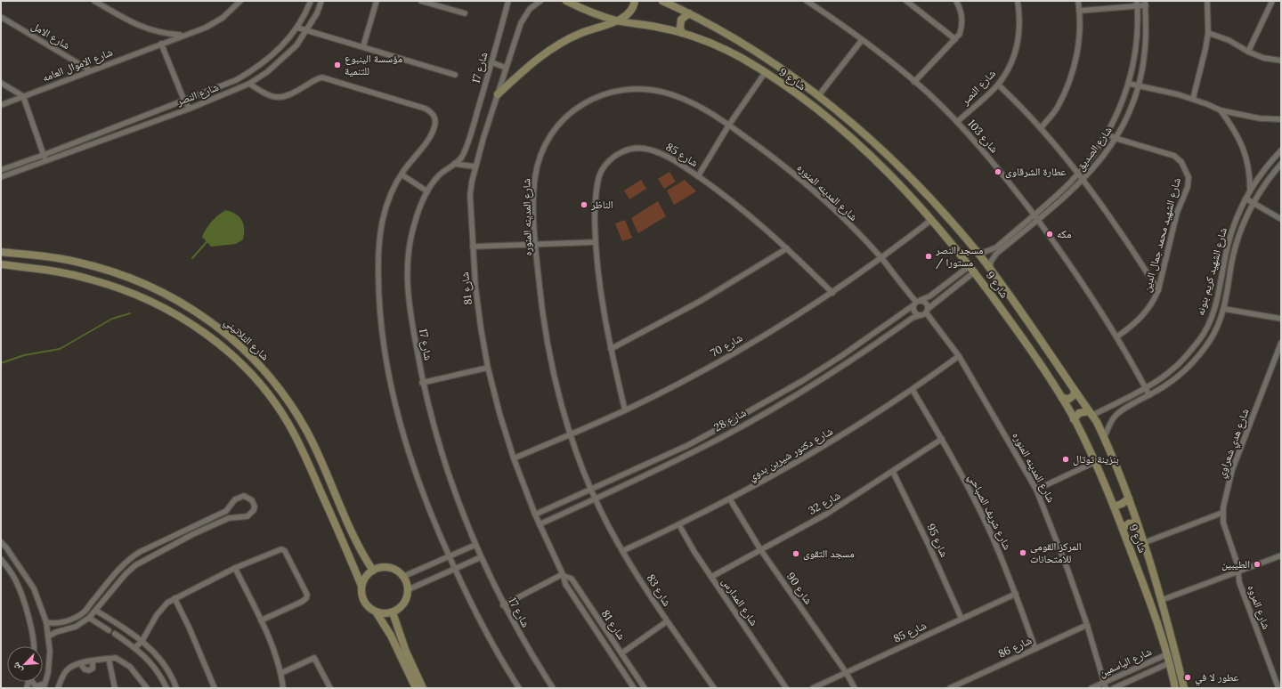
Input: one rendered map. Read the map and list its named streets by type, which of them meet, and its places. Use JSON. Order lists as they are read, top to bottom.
{
  "streets": {
    "main road": ["شارع 9", "شارع التلاتيني"],
    "street": [
      "شارع الامل",
      "شارع الاموال العامه",
      "شارع 17",
      "شارع النصر",
      "شارع 103",
      "شارع الصديق",
      "شارع 85",
      "شارع المدينه المنوره",
      "شارع الشهيد محمد جمال الدين",
      "شارع الشهيد كريم بنونه",
      "شارع 81",
      "شارع 70",
      "شارع 28",
      "شارع هدي شعراوي",
      "شارع دكتور شيرين بدوي",
      "شارع 32",
      "شارع شريف الصباحي",
      "شارع 95",
      "شارع 90",
      "شارع 83",
      "شارع المدارس",
      "شارع المروه",
      "شارع 86",
      "شارع الياسمين"
    ]
  },
  "crossings": [
    ["شارع الامل", "شارع الاموال العامه"],
    ["شارع 9", "شارع الصديق"],
    ["شارع 9", "شارع الشهيد كريم بنونه"],
    ["شارع 9", "شارع 70"],
    ["شارع 9", "شارع 28"],
    ["شارع 9", "شارع الياسمين"],
    ["شارع النصر", "شارع 103"],
    ["شارع 103", "شارع الصديق"],
    ["شارع 103", "شارع الشهيد محمد جمال الدين"],
    ["شارع 103", "شارع الشهيد كريم بنونه"],
    ["شارع الصديق", "شارع الشهيد محمد جمال الدين"],
    ["شارع 85", "شارع 70"],
    ["شارع 85", "شارع شريف الصباحي"],
    ["شارع 85", "شارع 95"],
    ["شارع 85", "شارع 90"],
    ["شارع المدينه المنوره", "شارع 70"],
    ["شارع المدينه المنوره", "شارع 28"],
    ["شارع المدينه المنوره", "شارع دكتور شيرين بدوي"],
    ["شارع المدينه المنوره", "شارع 83"],
    ["شارع المدينه المنوره", "شارع 86"],
    ["شارع المدينه المنوره", "شارع الياسمين"],
    ["شارع 81", "شارع 70"],
    ["شارع 81", "شارع 28"],
    ["شارع 28", "شارع 83"],
    ["شارع هدي شعراوي", "شارع المروه"],
    ["شارع دكتور شيرين بدوي", "شارع شريف الصباحي"],
    ["شارع دكتور شيرين بدوي", "شارع 90"],
    ["شارع دكتور شيرين بدوي", "شارع 83"],
    ["شارع دكتور شيرين بدوي", "شارع المدارس"],
    ["شارع 32", "شارع شريف الصباحي"],
    ["شارع 32", "شارع 95"],
    ["شارع 32", "شارع 90"],
    ["شارع 32", "شارع المدارس"],
    ["شارع شريف الصباحي", "شارع 86"]
  ],
  "places": [
    "مؤسسة الينبوع للتنمية",
    "عطارة الشرقاوى",
    "الناظر",
    "مكه",
    "مسجد النصر / مستورا",
    "بنزينة توتال",
    "المركز القومى للامتحانات",
    "مسجد التقوى",
    "الطيبين",
    "عطور لا في"
  ],
  "north": "bottom left"
}
